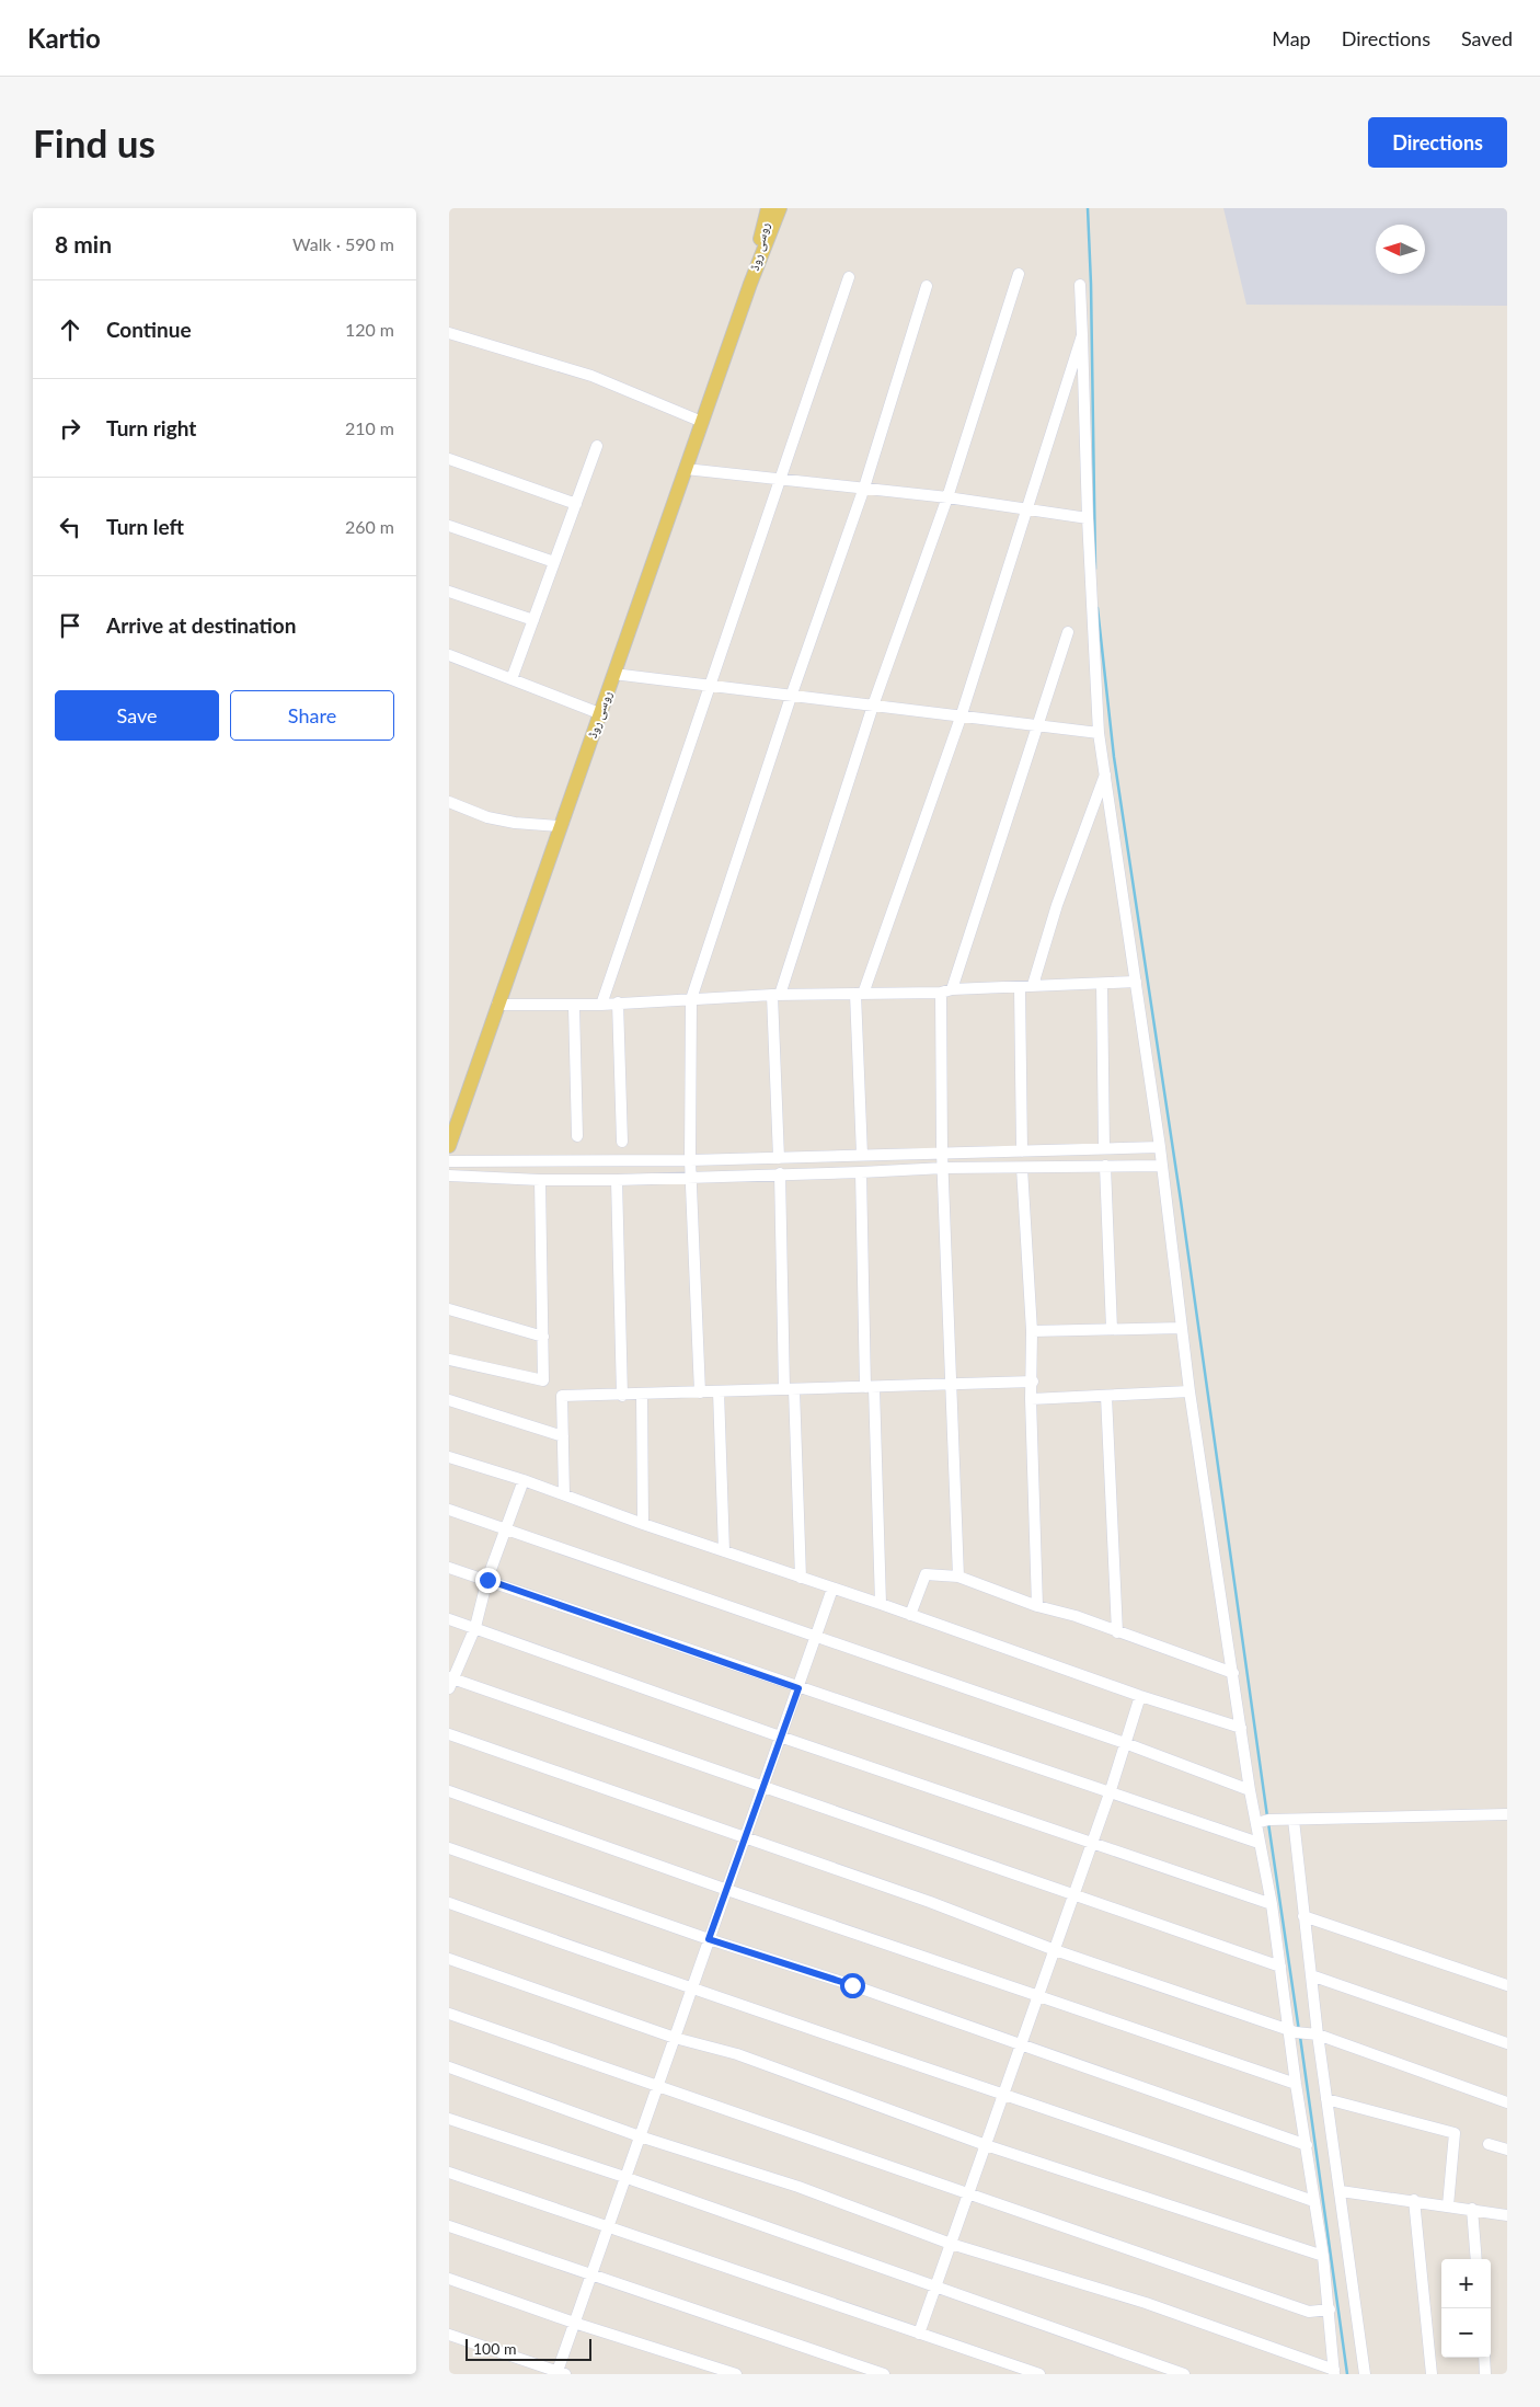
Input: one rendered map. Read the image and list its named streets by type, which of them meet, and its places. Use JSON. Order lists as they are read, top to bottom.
{
  "streets": {
    "main road": ["روسی روڈ"]
  },
  "scale_bar": "100 m",
  "north": "left",
  "page": {
    "header": "Kartio",
    "nav": ["Map", "Directions", "Saved"],
    "buttons": [
      "Directions",
      ["Save", "Share"]
    ],
    "title": "Find us",
    "heading": ["8 min", "Walk · 590 m"],
    "list": [
      ["Continue", "120 m"],
      ["Turn right", "210 m"],
      ["Turn left", "260 m"],
      "Arrive at destination"
    ],
    "map_buttons": ["+", "−"],
    "scale": "100 m"
  }
}
